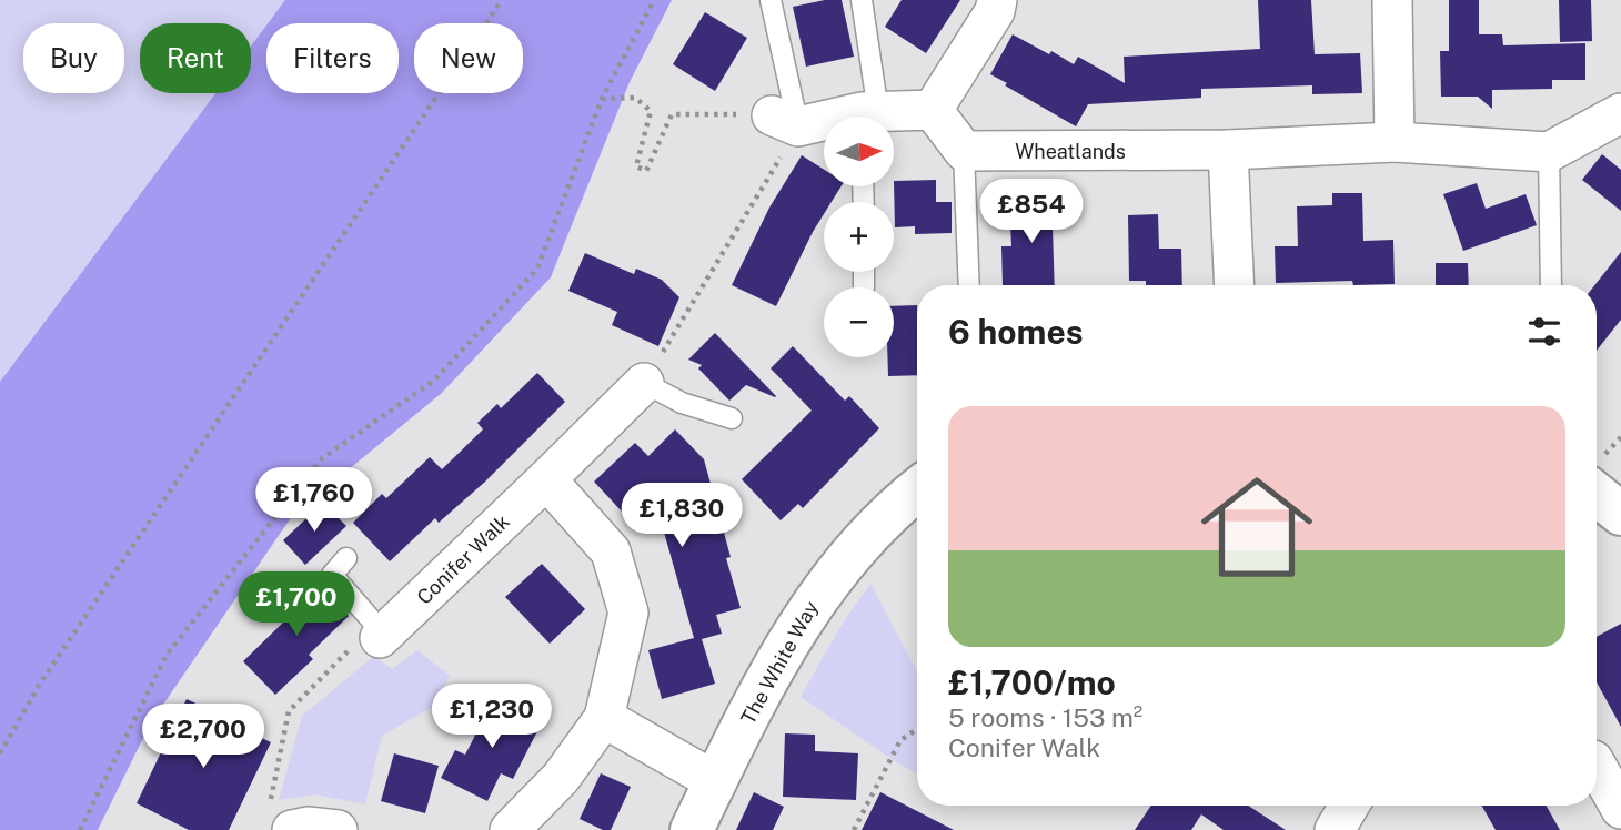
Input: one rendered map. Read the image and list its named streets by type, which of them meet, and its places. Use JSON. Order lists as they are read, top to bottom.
{
  "streets": {
    "street": ["Wheatlands", "Conifer Walk", "The White Way"]
  },
  "north": "right",
  "page": {
    "chip": [
      "Buy",
      "Rent",
      "Filters",
      "New"
    ],
    "map_buttons": ["+", "−"],
    "price": [
      "£854",
      "£1,760",
      "£1,830",
      "£1,700",
      "£1,230",
      "£2,700"
    ],
    "heading": "6 homes",
    "list": [
      {
        "name": "£1,700/mo",
        "note": "5 rooms · 153 m² · Conifer Walk"
      }
    ]
  }
}
